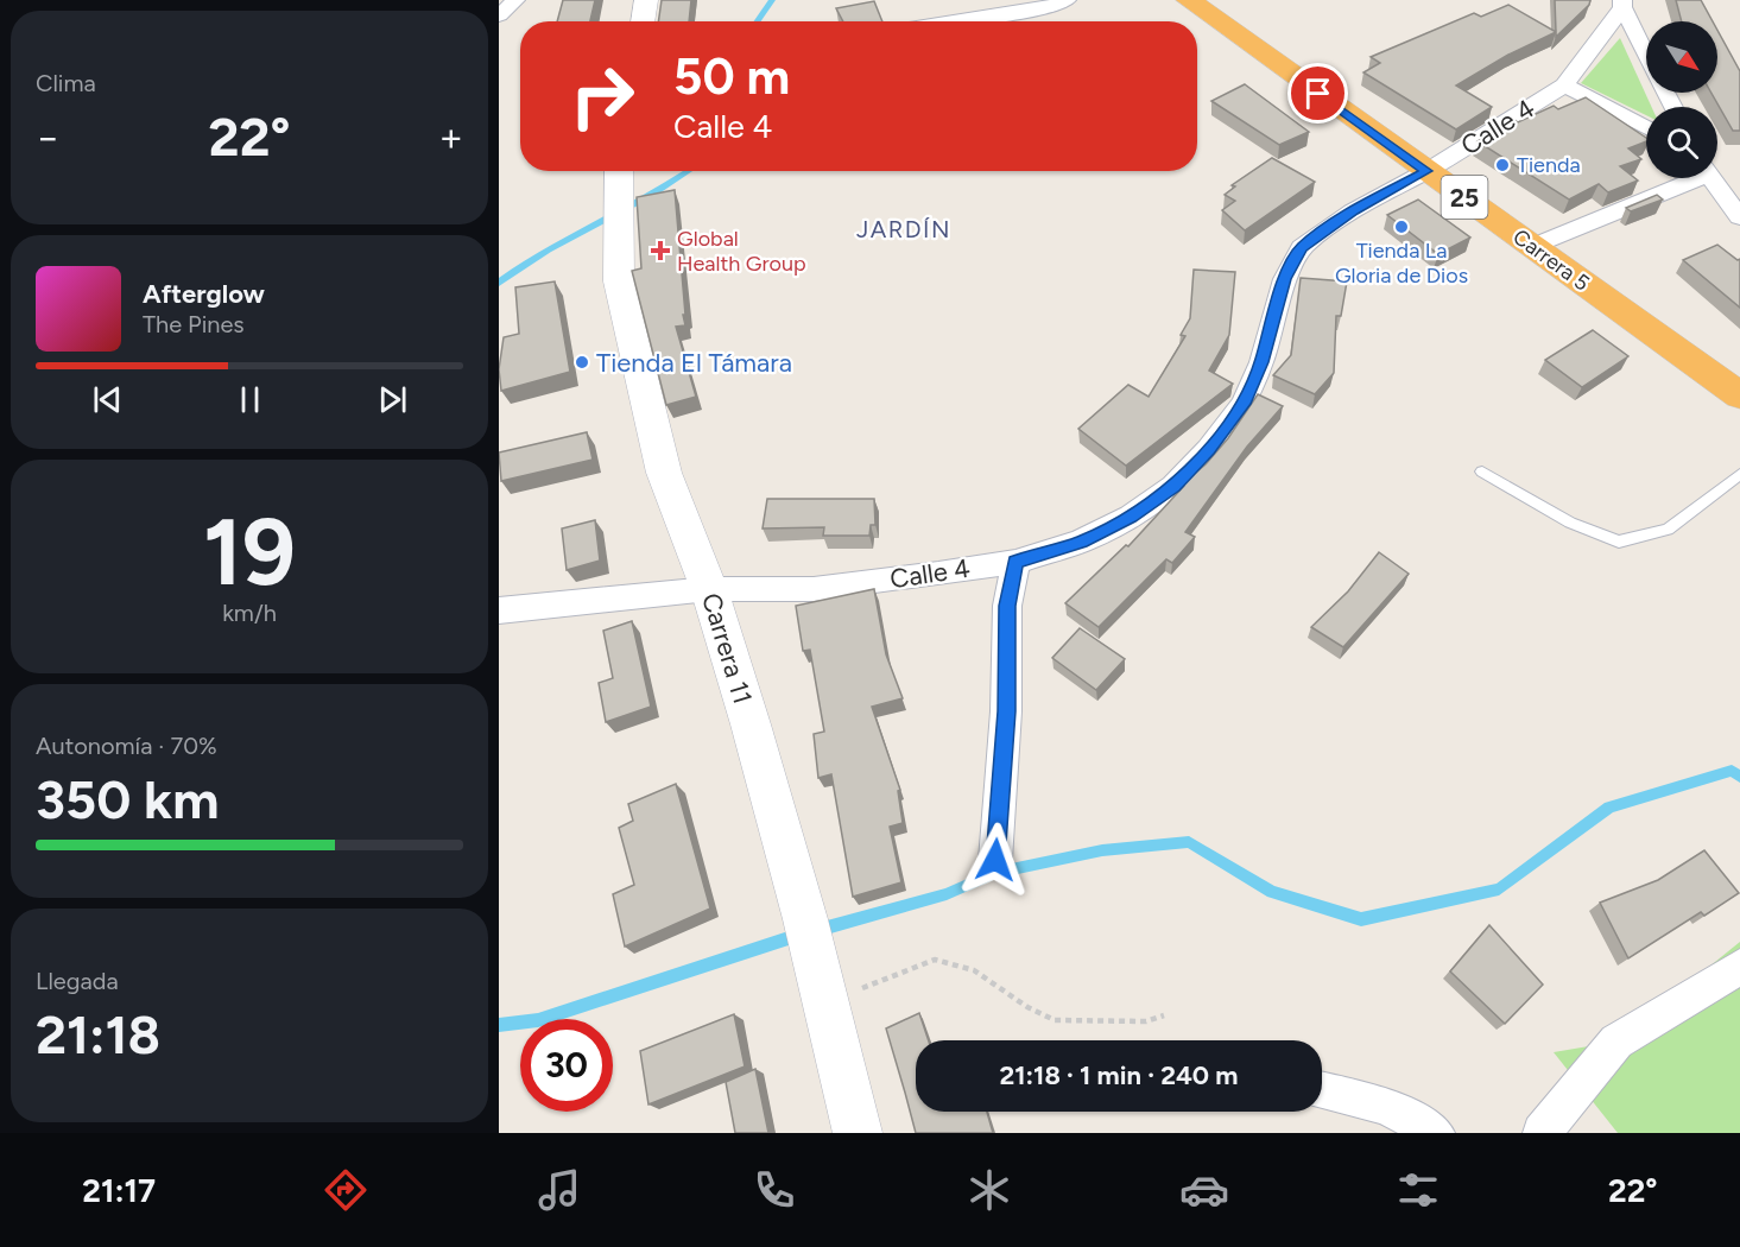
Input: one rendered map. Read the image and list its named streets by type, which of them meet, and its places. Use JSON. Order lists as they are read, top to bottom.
{
  "streets": {
    "highway": ["25", "Carrera 5"],
    "street": ["Calle 4", "Carrera 11"]
  },
  "crossings": [
    ["Calle 4", "Carrera 5"],
    ["Calle 4", "Carrera 11"]
  ],
  "districts": ["JARDÍN"],
  "places": {
    "other": ["Tienda", "Tienda La Gloria de Dios", "Tienda El Támara"],
    "health": ["Global Health Group"]
  },
  "north": "bottom right",
  "page": {
    "tile": [
      "Clima",
      ["19", "km/h"],
      ["Autonomía · 70%", "350 km"],
      ["Llegada", "21:18"]
    ],
    "turn": ["50 m", "Calle 4"],
    "heat": ["−", "22°", "+"],
    "song": ["Afterglow", "The Pines"],
    "limit": "30",
    "trip": "21:18 · 1 min · 240 m",
    "tabs": ["21:17", "22°"]
  }
}
